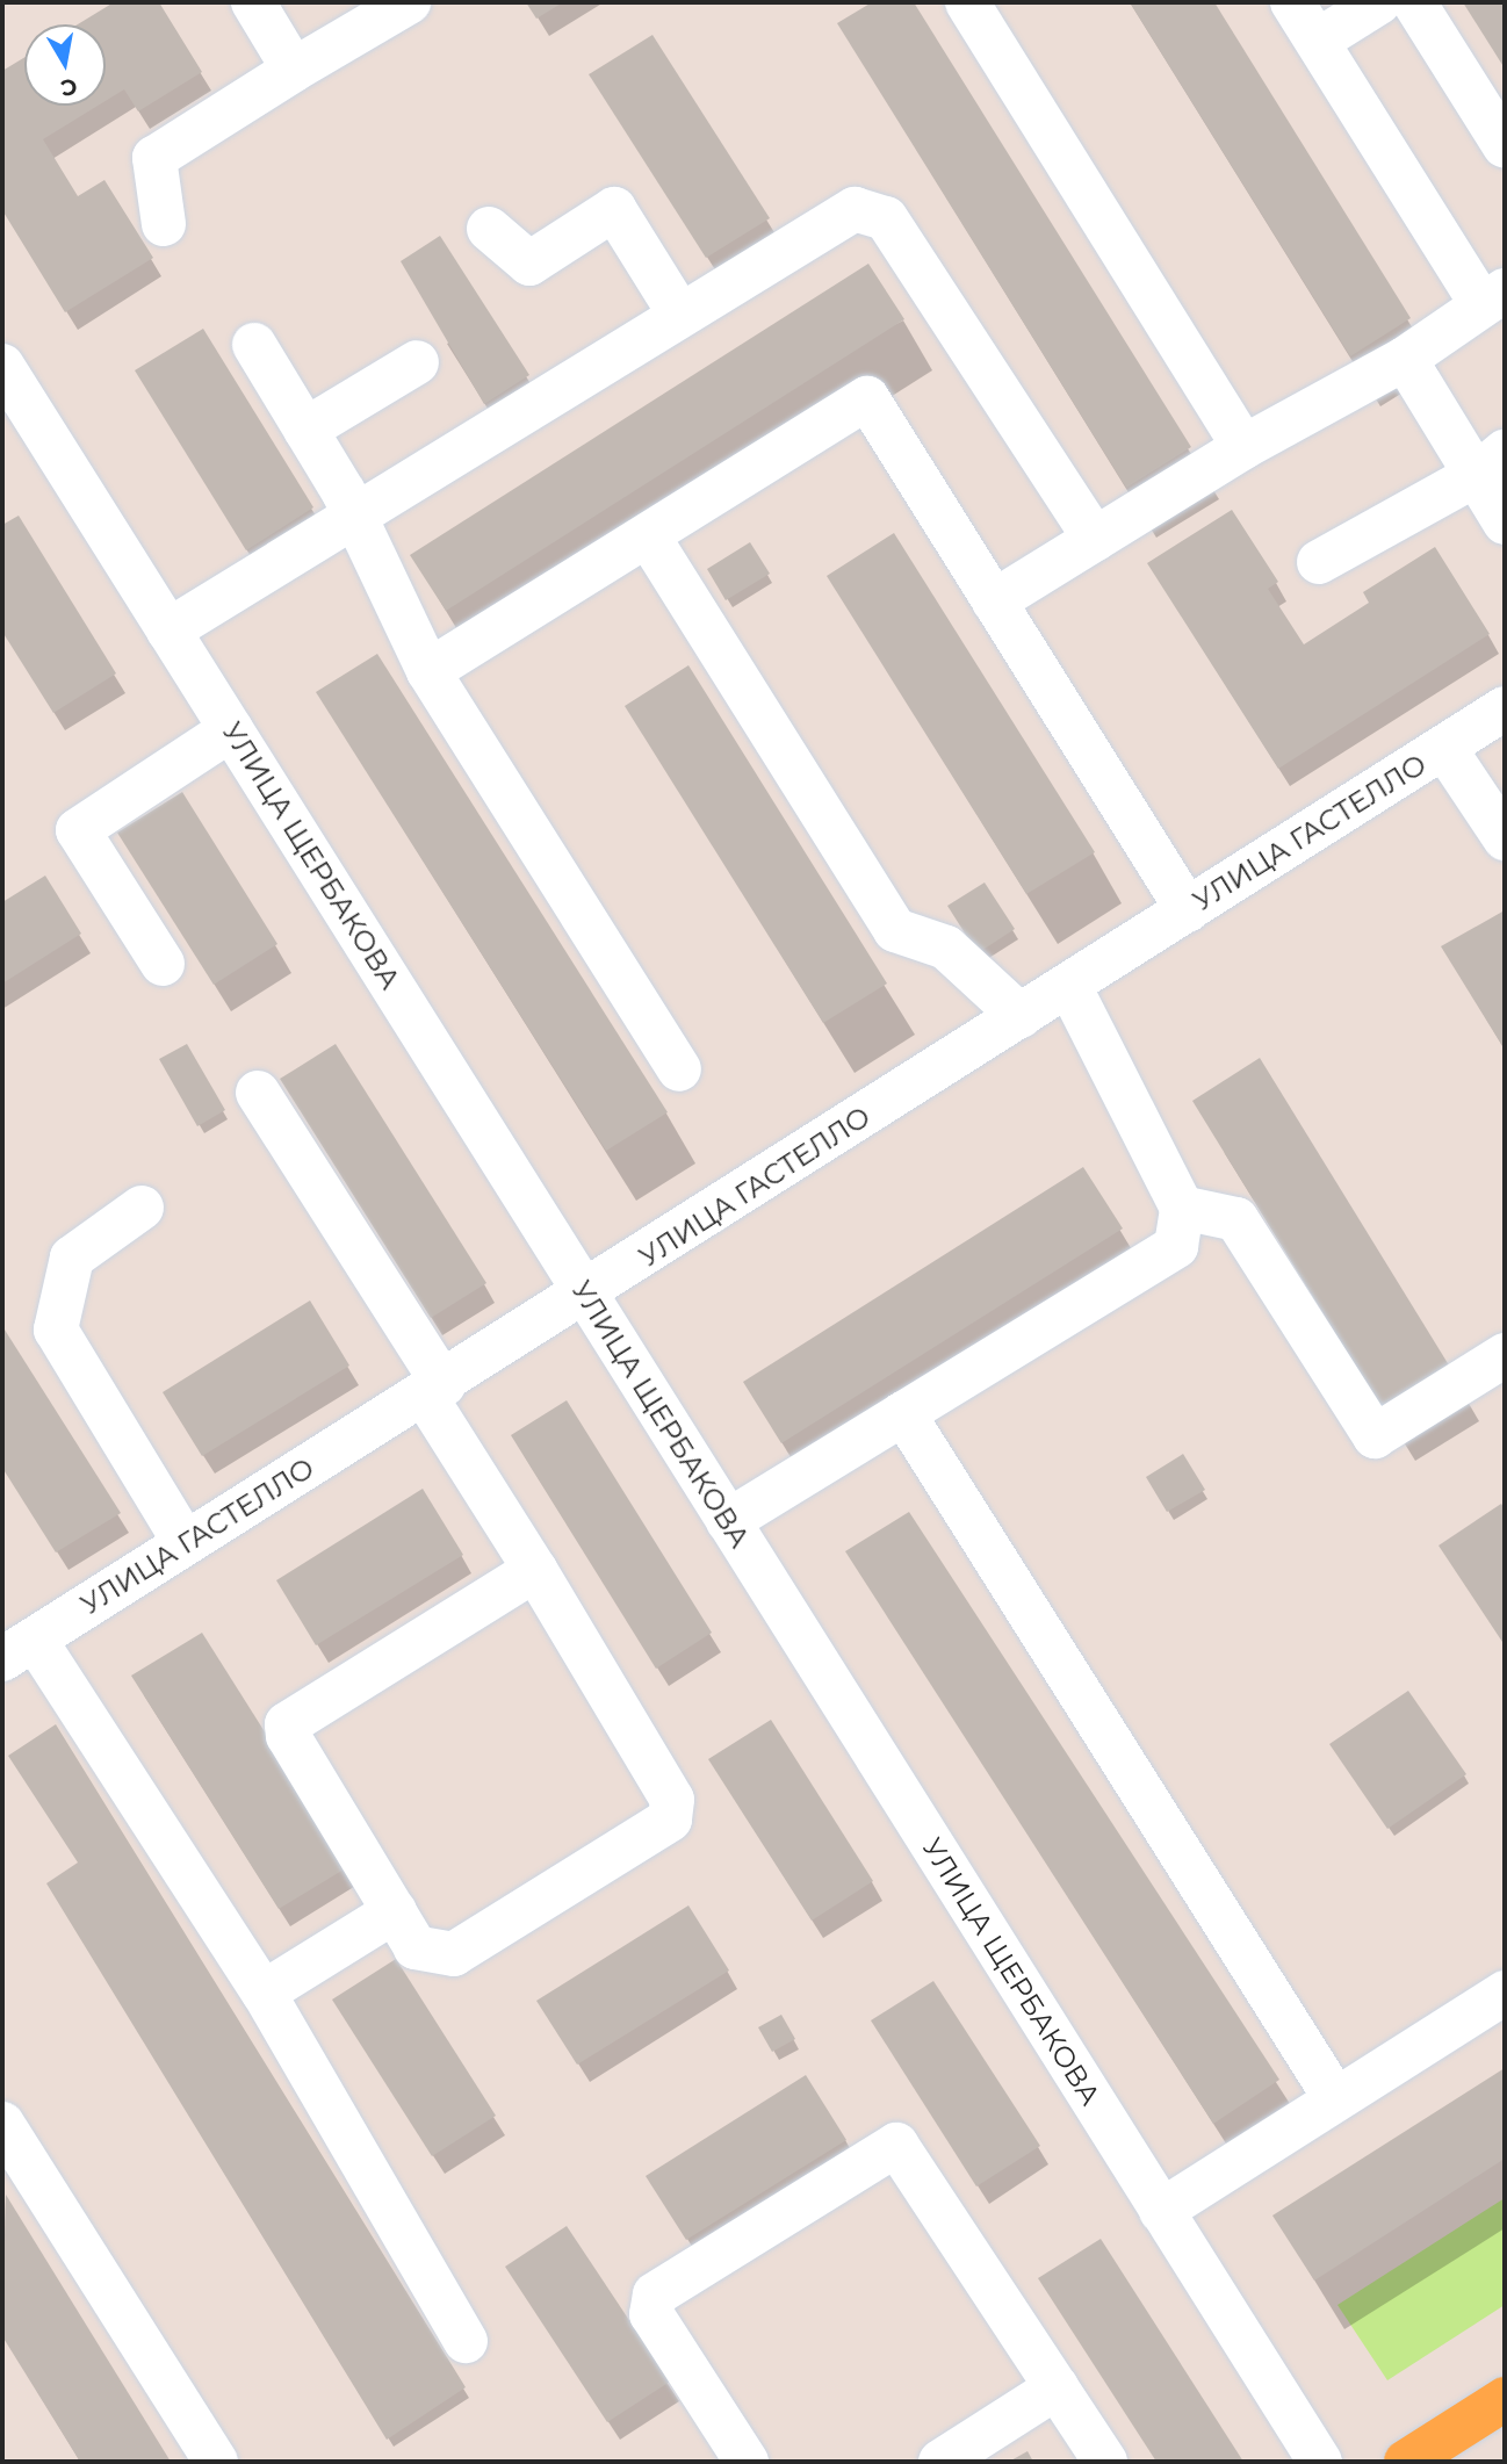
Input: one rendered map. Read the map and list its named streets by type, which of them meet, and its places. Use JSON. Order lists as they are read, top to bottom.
{
  "streets": {
    "street": ["УЛИЦА ГАСТЕЛЛО", "УЛИЦА ЩЕРБАКОВА"]
  },
  "crossings": [
    ["УЛИЦА ГАСТЕЛЛО", "УЛИЦА ЩЕРБАКОВА"]
  ],
  "north": "bottom"
}
